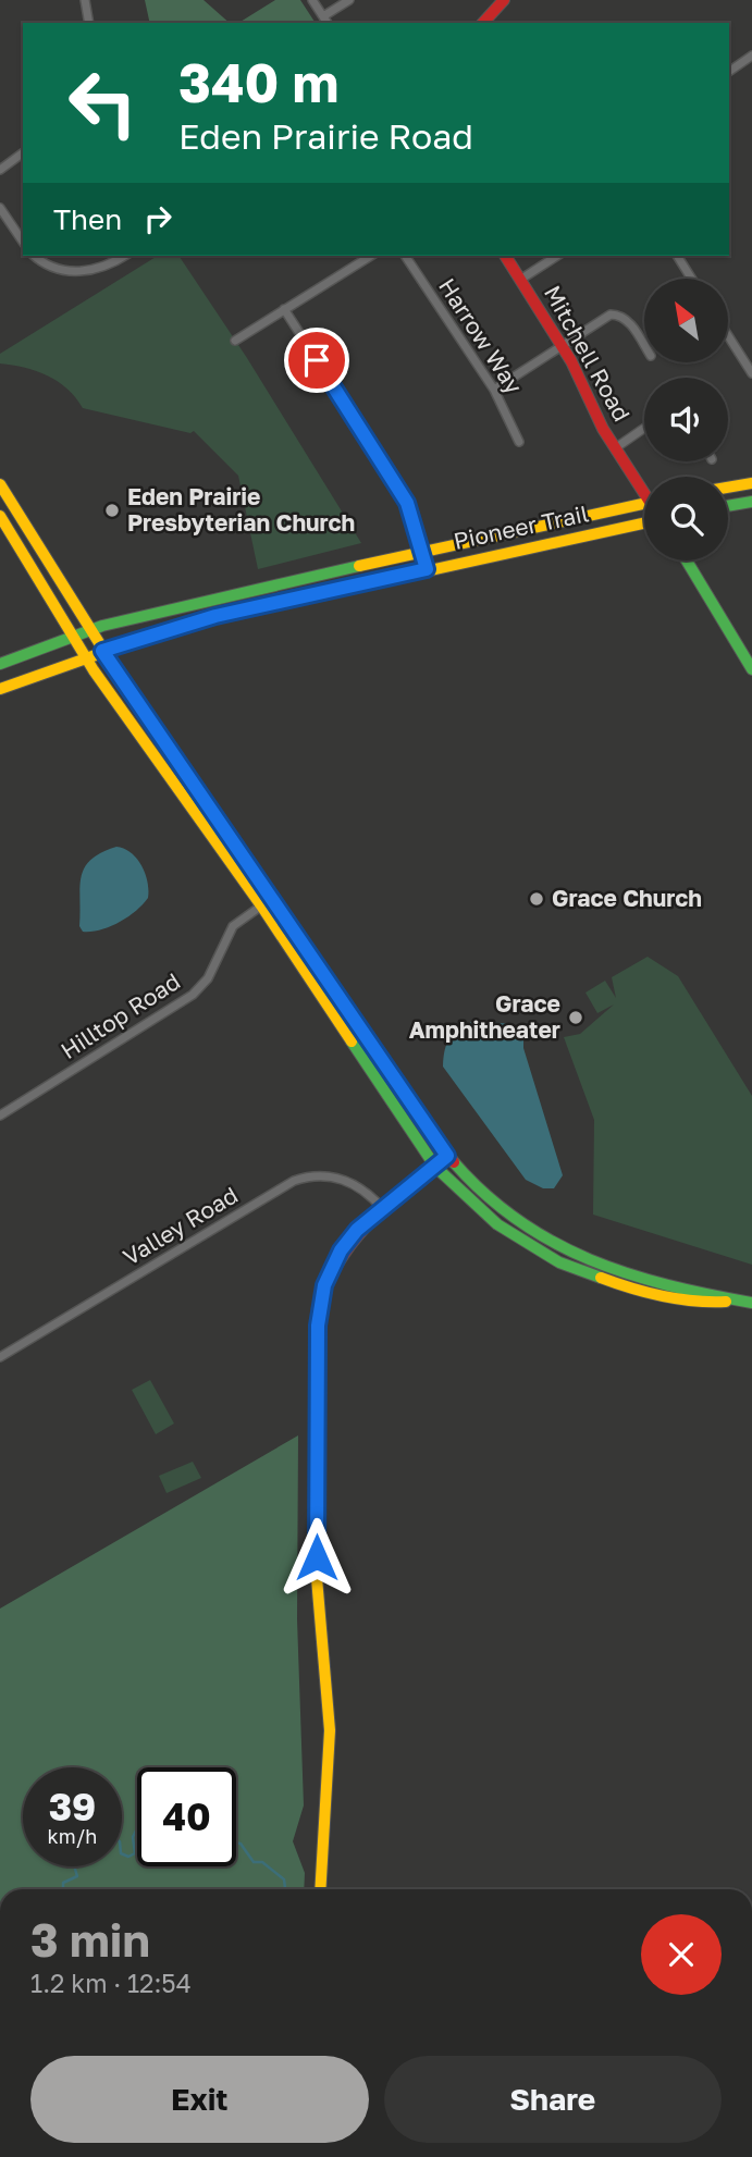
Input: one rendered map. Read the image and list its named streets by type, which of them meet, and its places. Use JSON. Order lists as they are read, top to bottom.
{
  "streets": {
    "main road": ["Mitchell Road", "Pioneer Trail"],
    "street": ["Harrow Way", "Hilltop Road", "Valley Road"]
  },
  "places": ["Eden Prairie Presbyterian Church", "Grace Church", "Grace Amphitheater"],
  "north": "top left",
  "page": {
    "turn": ["340 m", "Eden Prairie Road"],
    "then": "Then",
    "speed": "39 km/h",
    "limit": "40",
    "heading": ["3 min", "1.2 km · 12:54"],
    "buttons": ["Exit", "Share"]
  }
}
